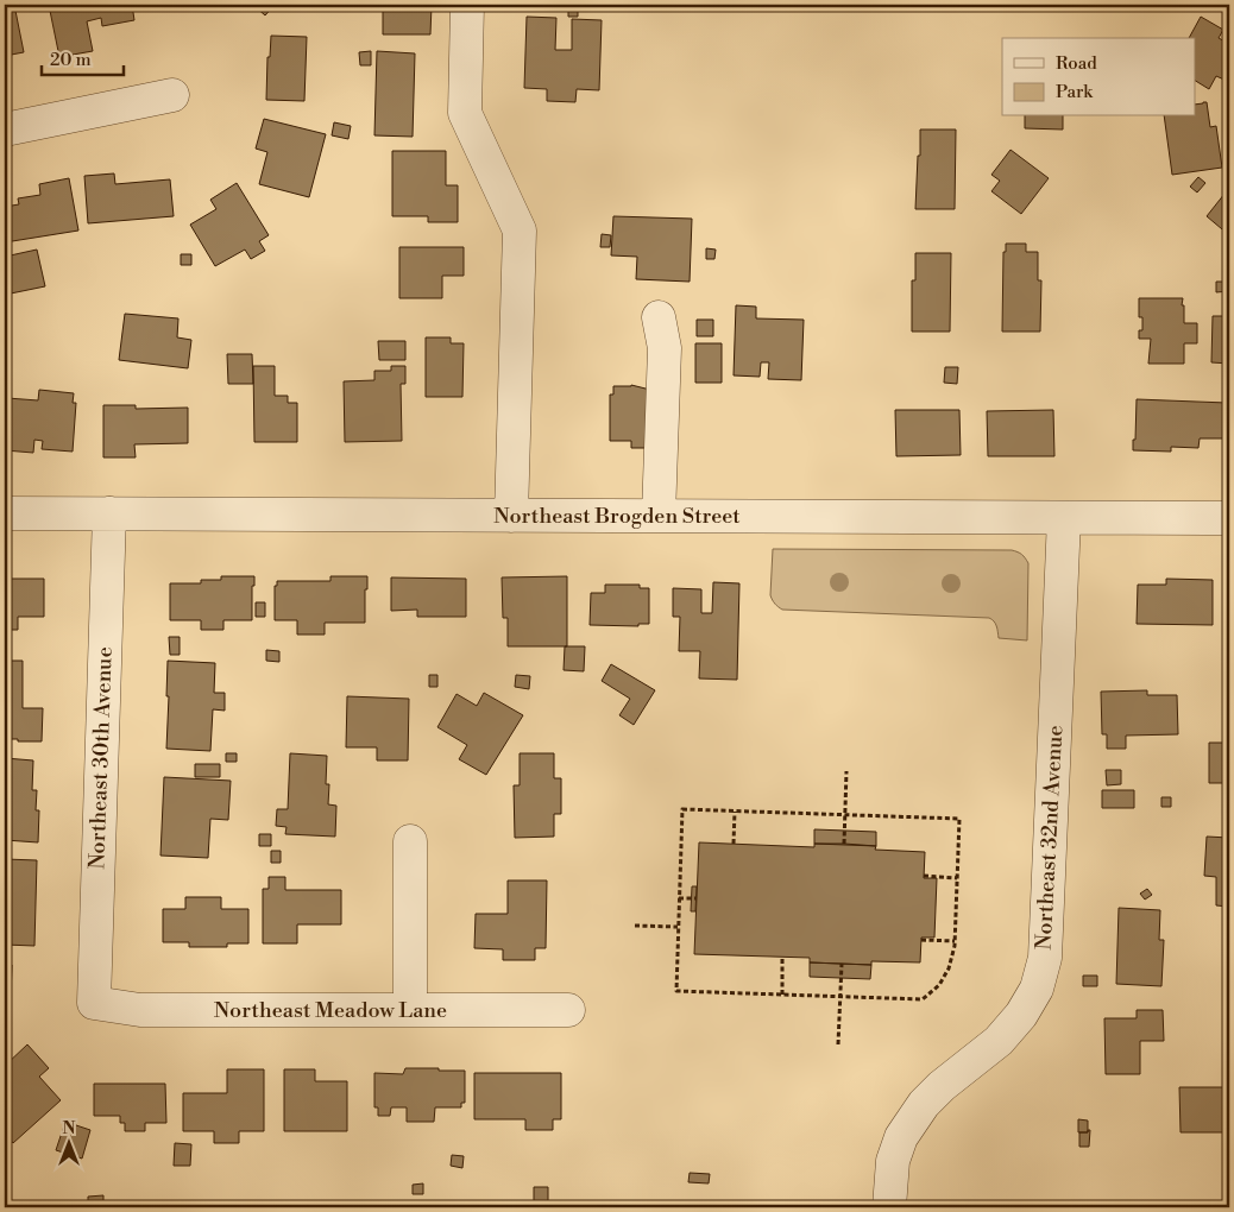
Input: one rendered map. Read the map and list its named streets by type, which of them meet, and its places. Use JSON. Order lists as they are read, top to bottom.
{
  "streets": {
    "street": [
      "Northeast Brogden Street",
      "Northeast 30th Avenue",
      "Northeast 32nd Avenue",
      "Northeast Meadow Lane"
    ]
  },
  "crossings": [
    ["Northeast Brogden Street", "Northeast 30th Avenue"],
    ["Northeast Brogden Street", "Northeast 32nd Avenue"],
    ["Northeast 30th Avenue", "Northeast Meadow Lane"]
  ],
  "legend": ["Road", "Park"],
  "scale_bar": "20 m",
  "north": "top"
}
